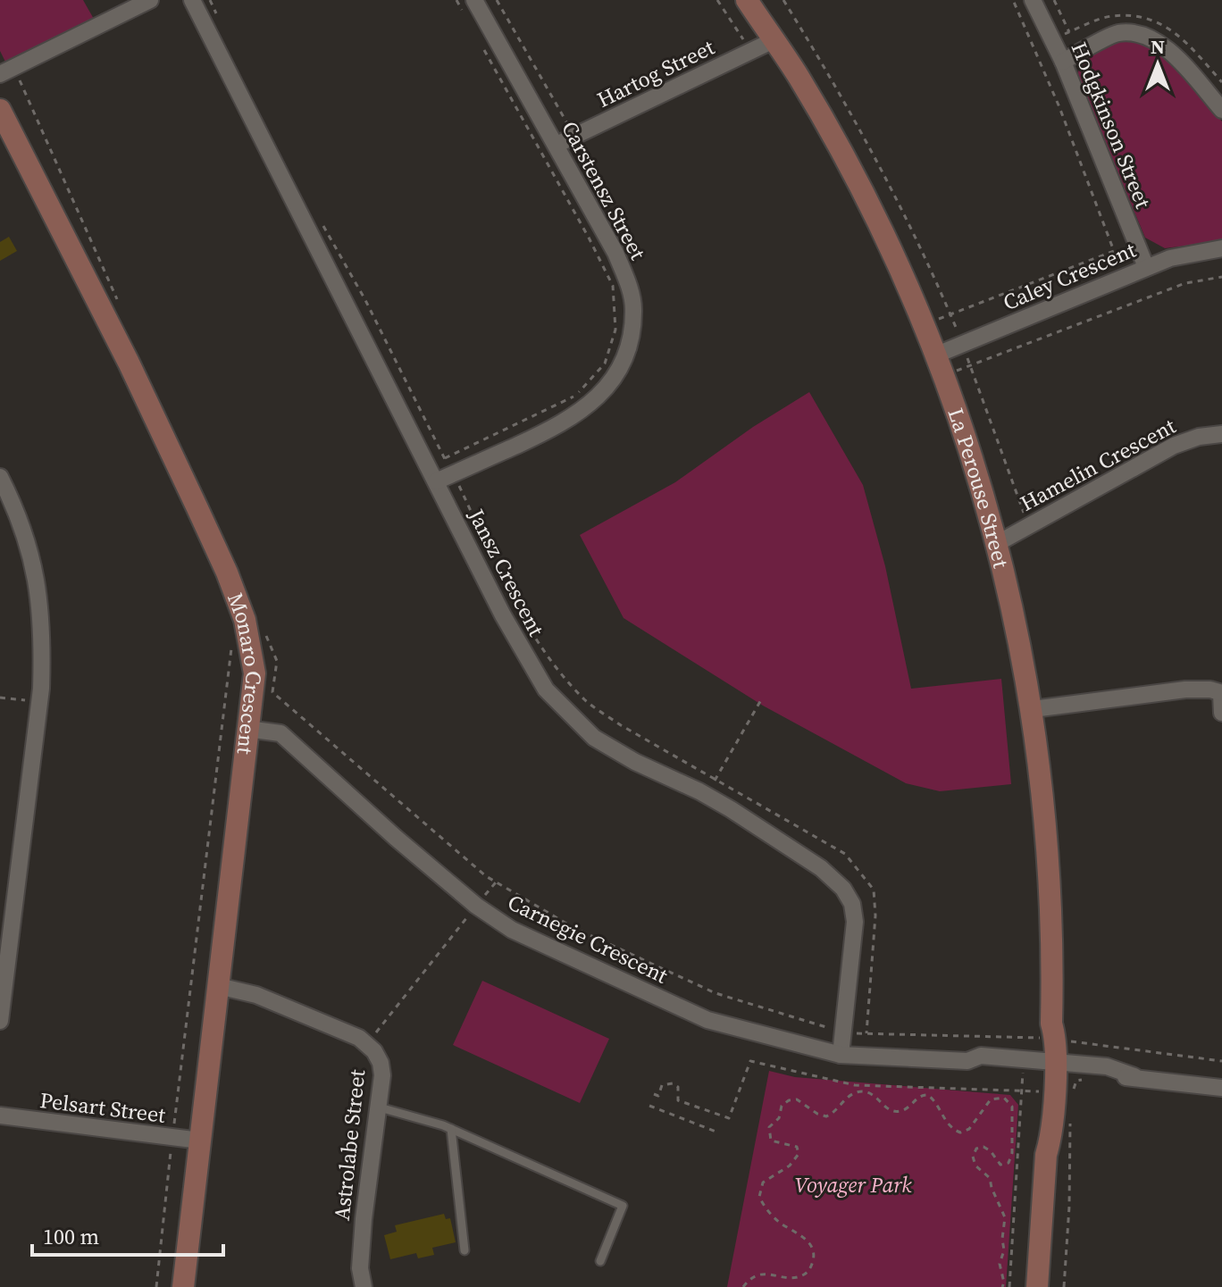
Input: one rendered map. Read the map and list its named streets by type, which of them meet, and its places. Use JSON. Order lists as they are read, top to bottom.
{
  "streets": {
    "street": [
      "Hartog Street",
      "Hodgkinson Street",
      "Carstensz Street",
      "Caley Crescent",
      "Hamelin Crescent",
      "La Perouse Street",
      "Jansz Crescent",
      "Monaro Crescent",
      "Carnegie Crescent",
      "Pelsart Street",
      "Astrolabe Street"
    ]
  },
  "crossings": [
    ["Hartog Street", "Carstensz Street"],
    ["Hartog Street", "La Perouse Street"],
    ["Hodgkinson Street", "Caley Crescent"],
    ["Carstensz Street", "Jansz Crescent"],
    ["Caley Crescent", "La Perouse Street"],
    ["Hamelin Crescent", "La Perouse Street"],
    ["La Perouse Street", "Carnegie Crescent"],
    ["Jansz Crescent", "Carnegie Crescent"],
    ["Monaro Crescent", "Carnegie Crescent"],
    ["Monaro Crescent", "Pelsart Street"],
    ["Monaro Crescent", "Astrolabe Street"]
  ],
  "parks": ["Voyager Park"],
  "scale_bar": "100 m",
  "north": "top"
}
